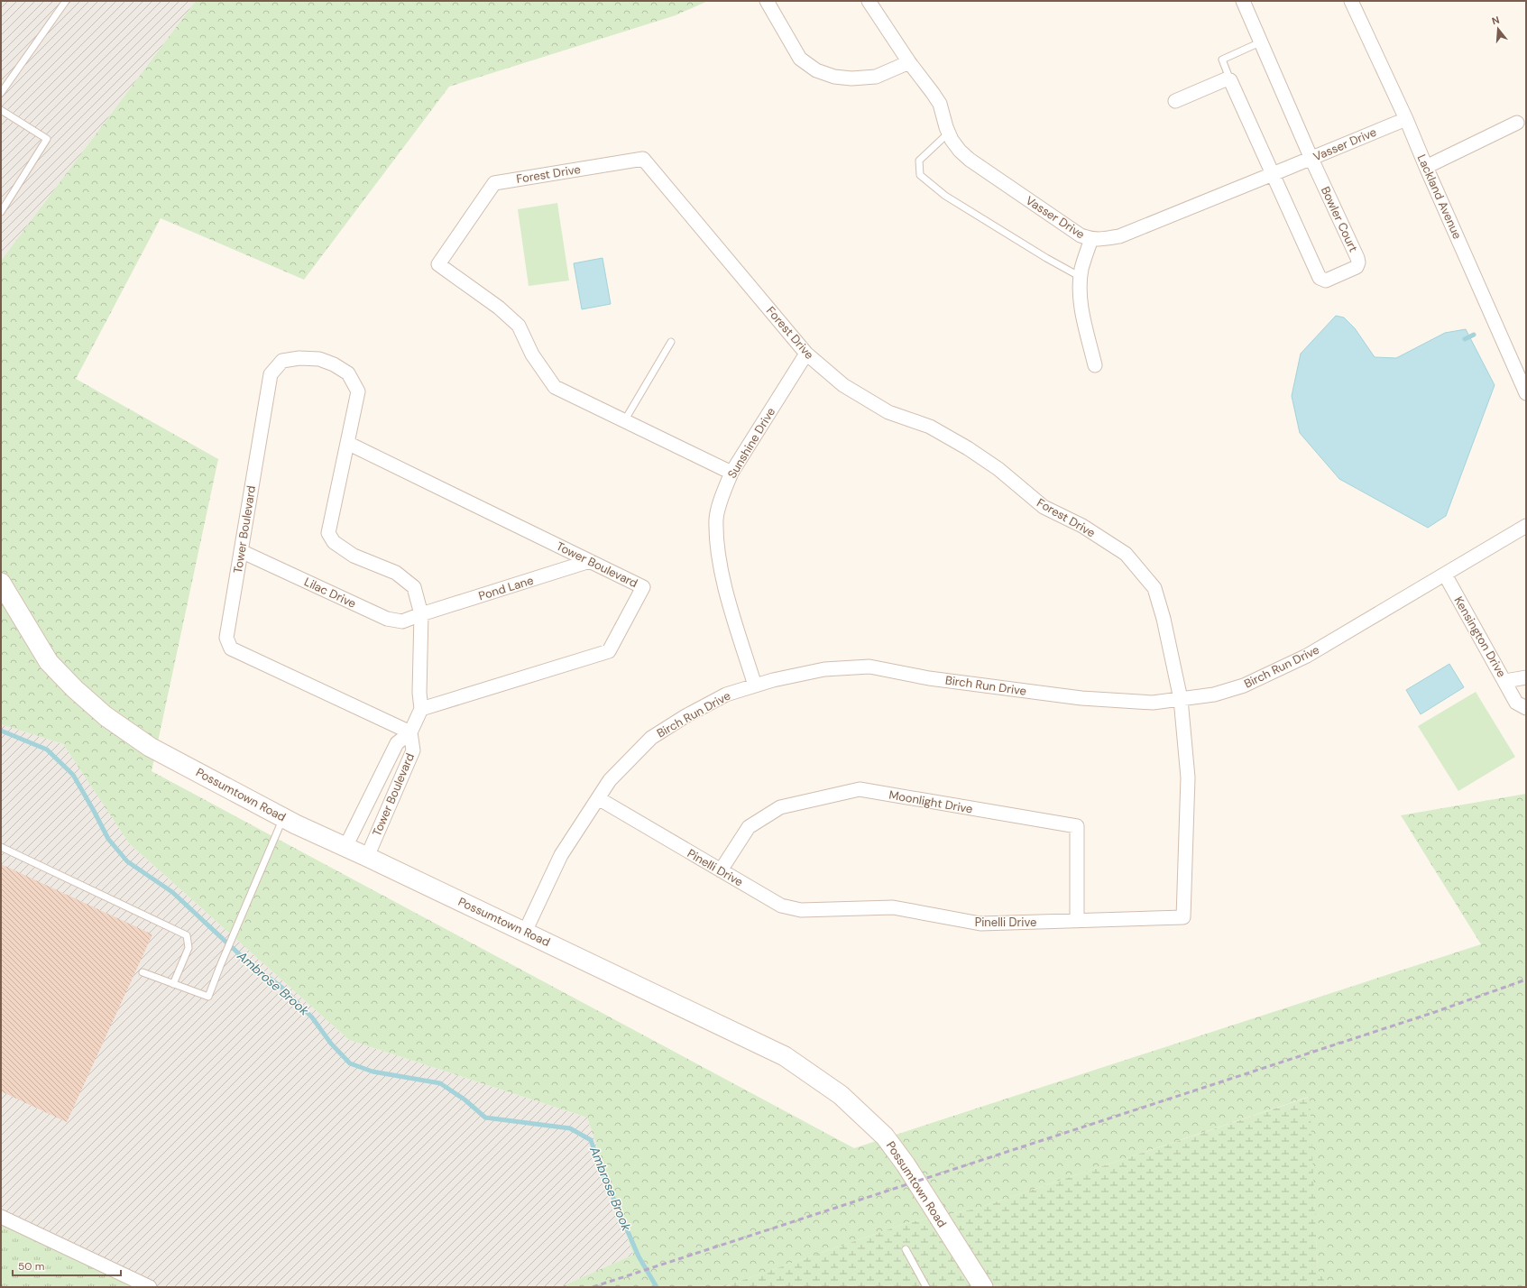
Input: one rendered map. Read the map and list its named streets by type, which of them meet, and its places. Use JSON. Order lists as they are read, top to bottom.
{
  "streets": {
    "main road": ["Possumtown Road"],
    "street": [
      "Vasser Drive",
      "Forest Drive",
      "Lackland Avenue",
      "Bowler Court",
      "Sunshine Drive",
      "Tower Boulevard",
      "Pond Lane",
      "Lilac Drive",
      "Kensington Drive",
      "Birch Run Drive",
      "Moonlight Drive",
      "Pinelli Drive"
    ]
  },
  "crossings": [
    ["Vasser Drive", "Lackland Avenue"],
    ["Vasser Drive", "Bowler Court"],
    ["Forest Drive", "Sunshine Drive"],
    ["Forest Drive", "Birch Run Drive"],
    ["Forest Drive", "Pinelli Drive"],
    ["Sunshine Drive", "Birch Run Drive"],
    ["Tower Boulevard", "Pond Lane"],
    ["Tower Boulevard", "Lilac Drive"],
    ["Tower Boulevard", "Possumtown Road"],
    ["Pond Lane", "Lilac Drive"],
    ["Kensington Drive", "Birch Run Drive"],
    ["Birch Run Drive", "Possumtown Road"],
    ["Birch Run Drive", "Pinelli Drive"],
    ["Moonlight Drive", "Pinelli Drive"]
  ],
  "water": ["Ambrose Brook"],
  "scale_bar": "50 m",
  "north": "top"
}
